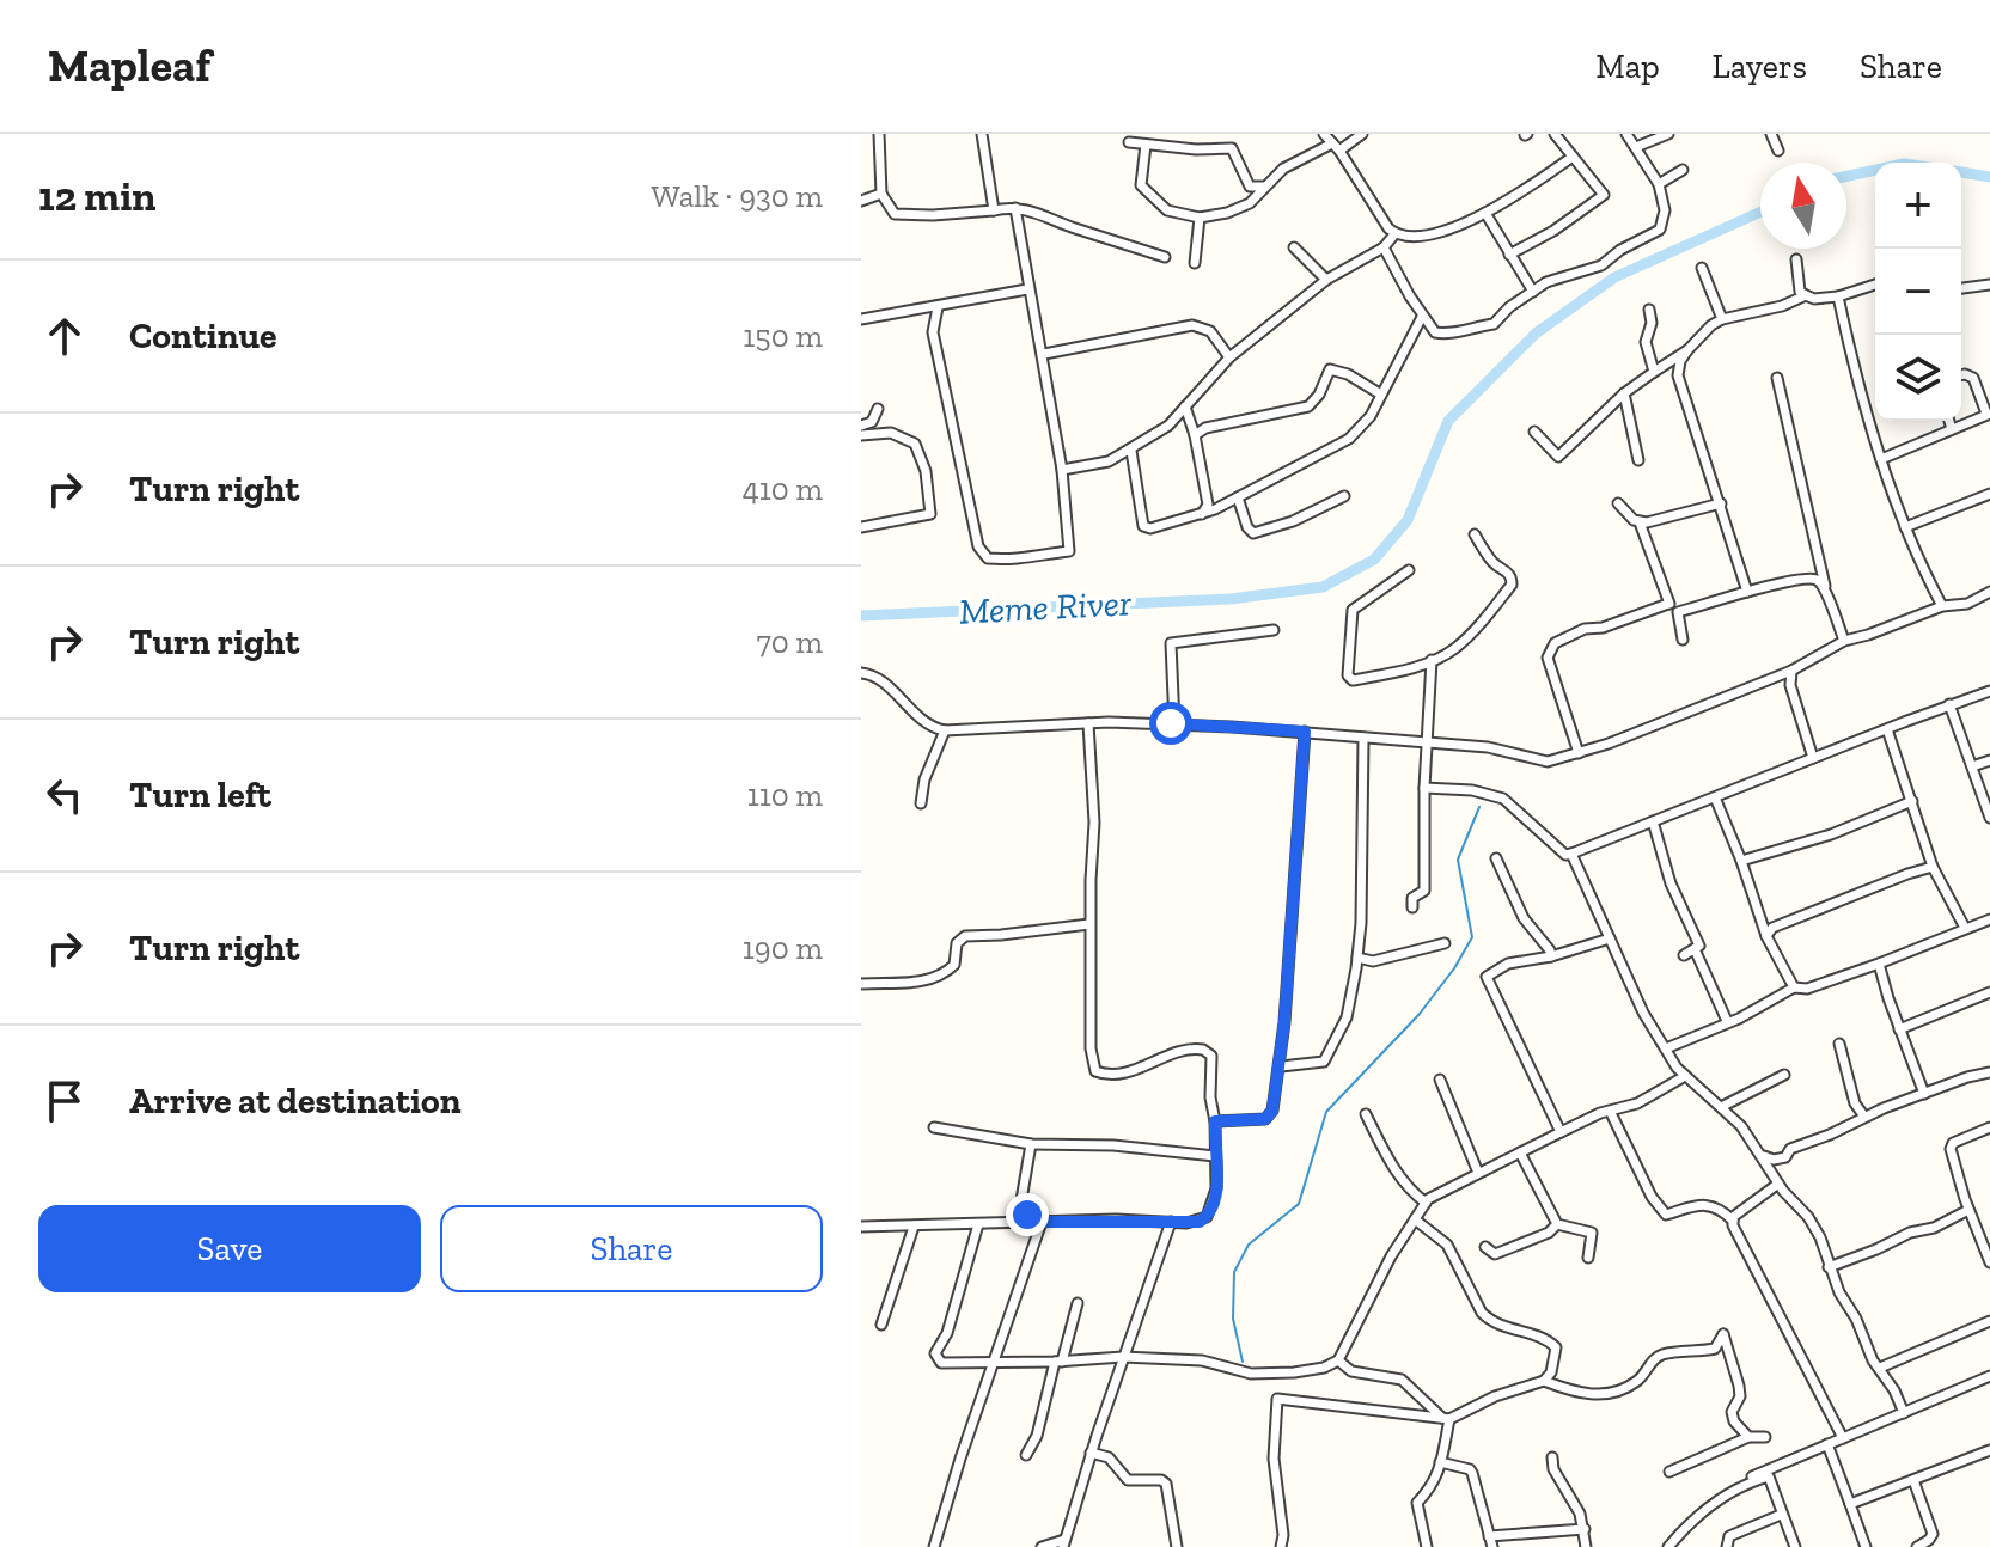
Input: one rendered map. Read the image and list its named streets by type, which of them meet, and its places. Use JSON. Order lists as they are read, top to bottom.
{
  "water": ["Meme River"],
  "north": "top",
  "page": {
    "header": "Mapleaf",
    "nav": ["Map", "Layers", "Share"],
    "heading": ["12 min", "Walk · 930 m"],
    "map_buttons": ["+", "−"],
    "list": [
      ["Continue", "150 m"],
      ["Turn right", "410 m"],
      ["Turn right", "70 m"],
      ["Turn left", "110 m"],
      ["Turn right", "190 m"],
      "Arrive at destination"
    ],
    "buttons": ["Save", "Share"]
  }
}
